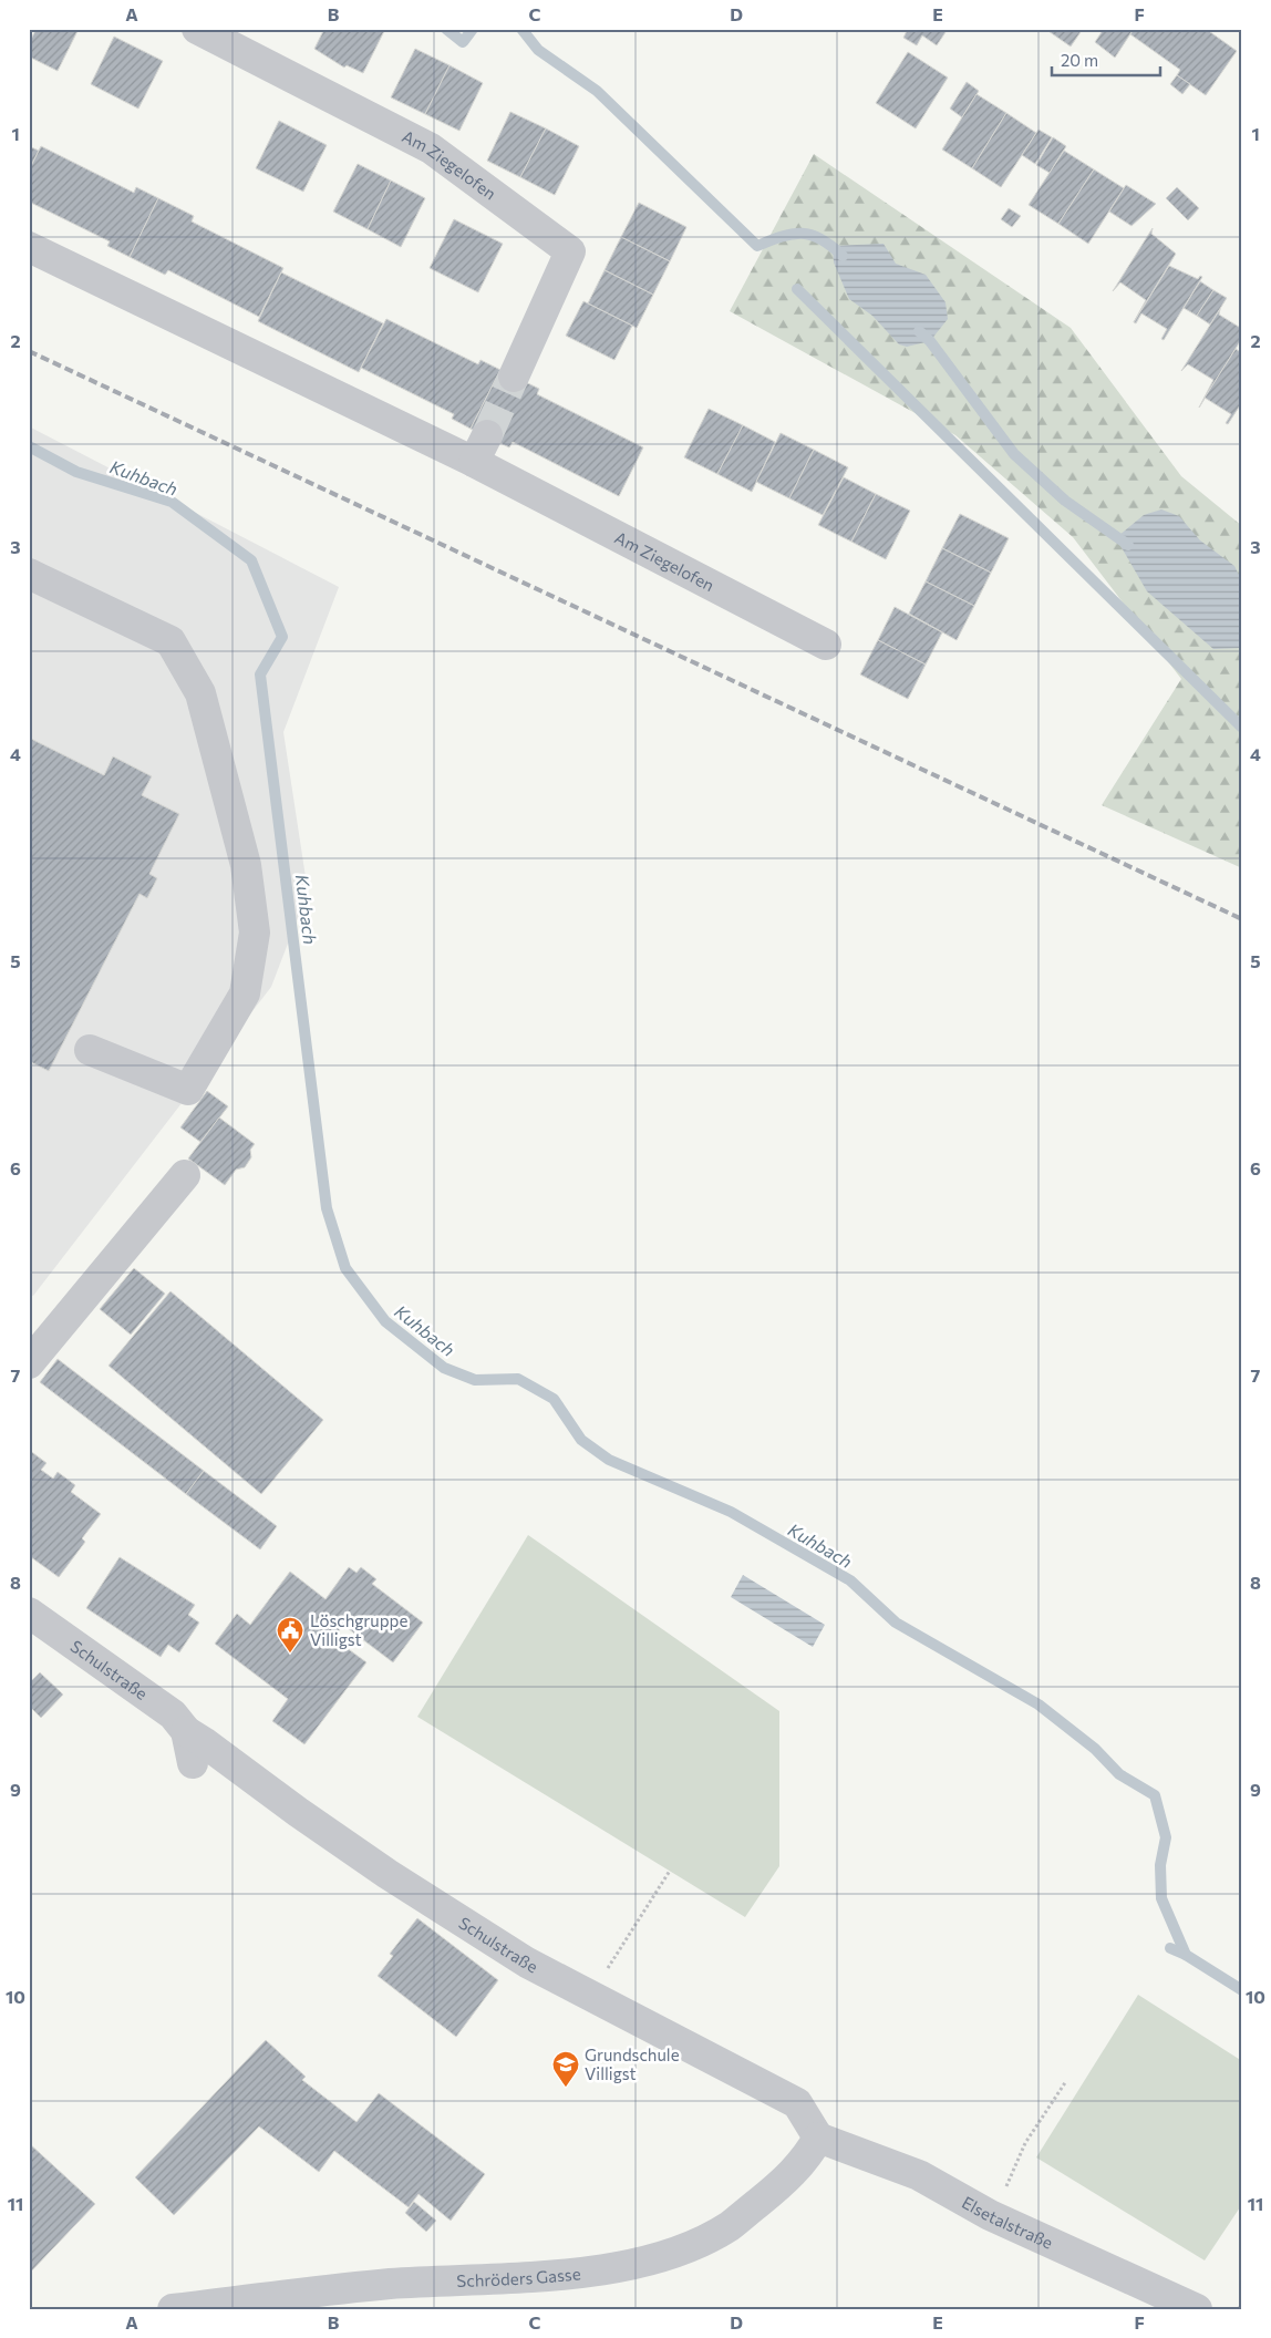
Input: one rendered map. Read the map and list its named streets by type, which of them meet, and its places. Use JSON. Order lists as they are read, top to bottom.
{
  "streets": {
    "street": [
      "Am Ziegelofen",
      "Schulstraße",
      "Elsetalstraße",
      "Schröders Gasse"
    ]
  },
  "crossings": [
    ["Schulstraße", "Elsetalstraße"],
    ["Schulstraße", "Schröders Gasse"],
    ["Elsetalstraße", "Schröders Gasse"]
  ],
  "water": ["Kuhbach"],
  "places": {
    "public building": ["Löschgruppe Villigst"],
    "school or university": ["Grundschule Villigst"]
  },
  "scale_bar": "20 m",
  "grid": {
    "columns": [
      "A",
      "B",
      "C",
      "D",
      "E",
      "F"
    ],
    "rows": [
      "1",
      "2",
      "3",
      "4",
      "5",
      "6",
      "7",
      "8",
      "9",
      "10",
      "11"
    ]
  }
}
